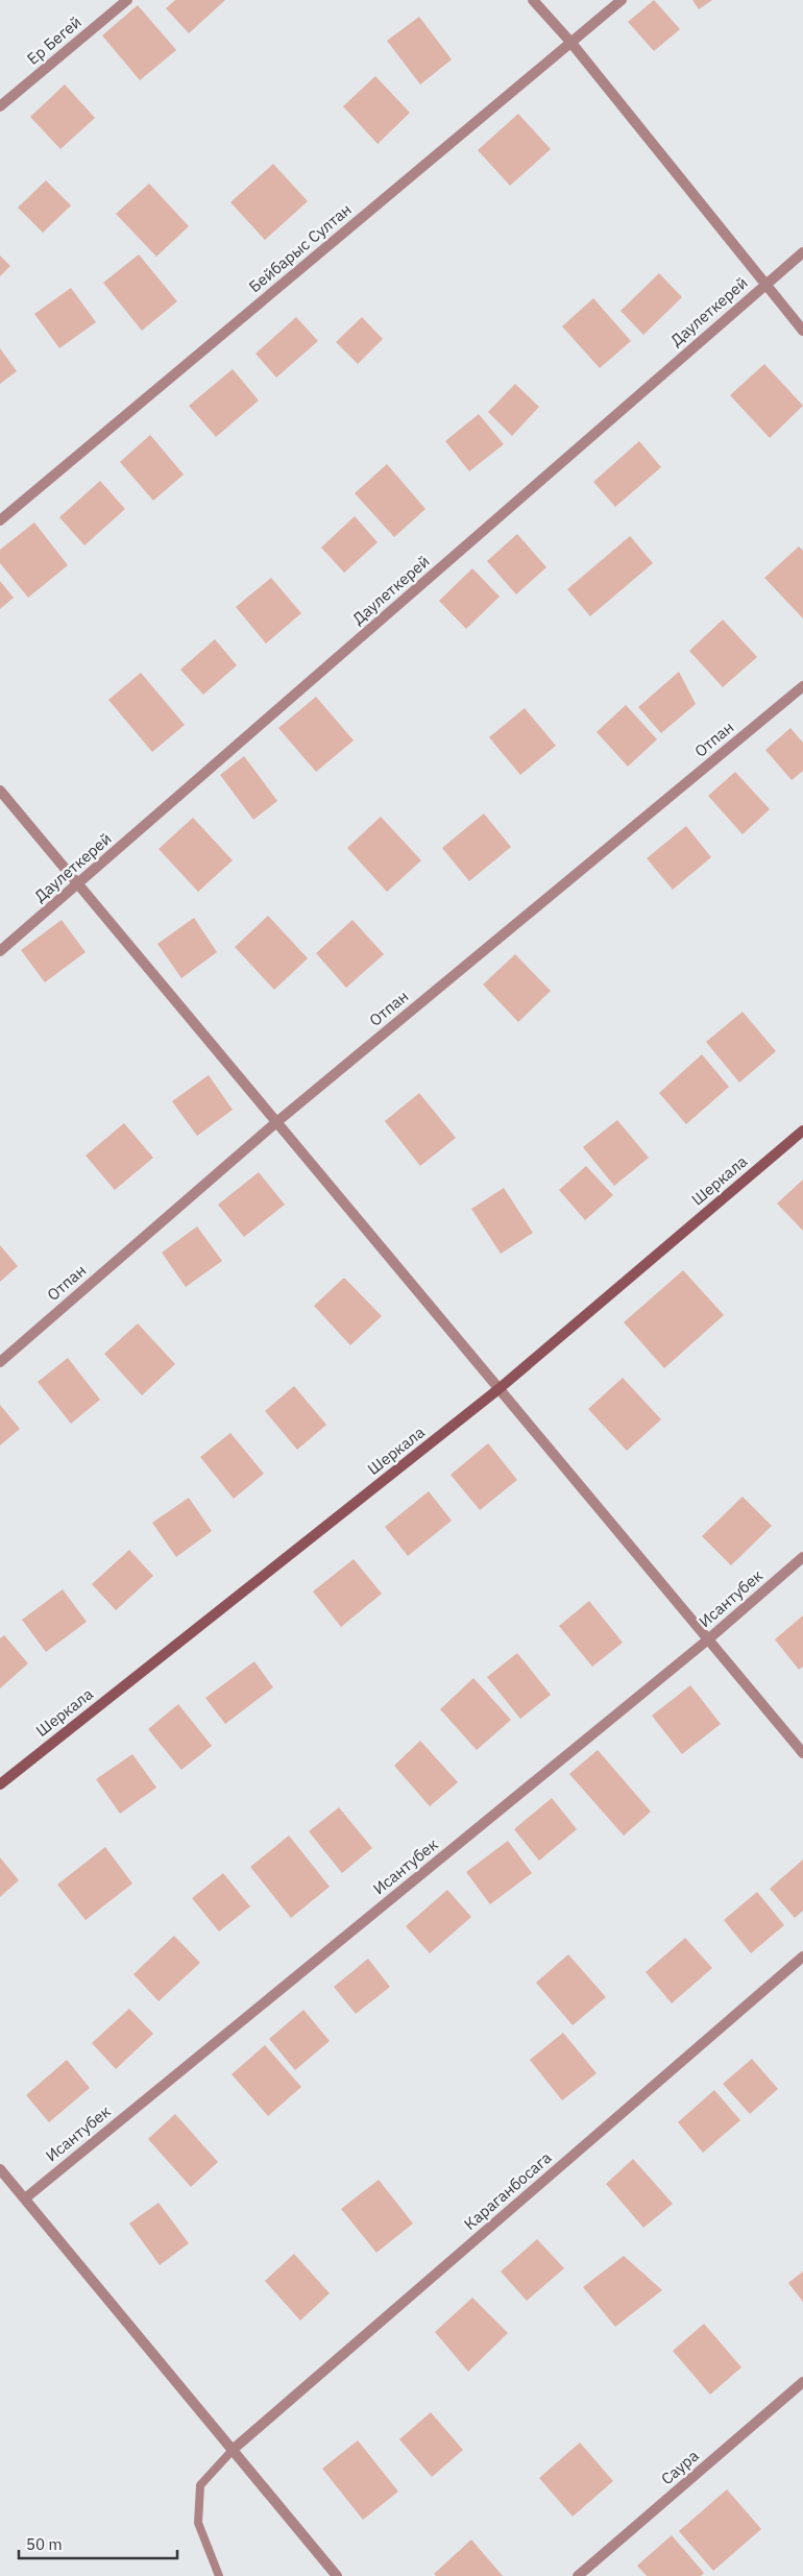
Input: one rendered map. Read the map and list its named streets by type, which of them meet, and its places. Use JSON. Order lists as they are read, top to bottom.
{
  "streets": {
    "street": [
      "Ер Бегей",
      "Бейбарыс Султан",
      "Даулеткерей",
      "Отпан",
      "Шеркала",
      "Исантубек",
      "Караганбосага",
      "Саура"
    ]
  },
  "scale_bar": "50 m"
}
